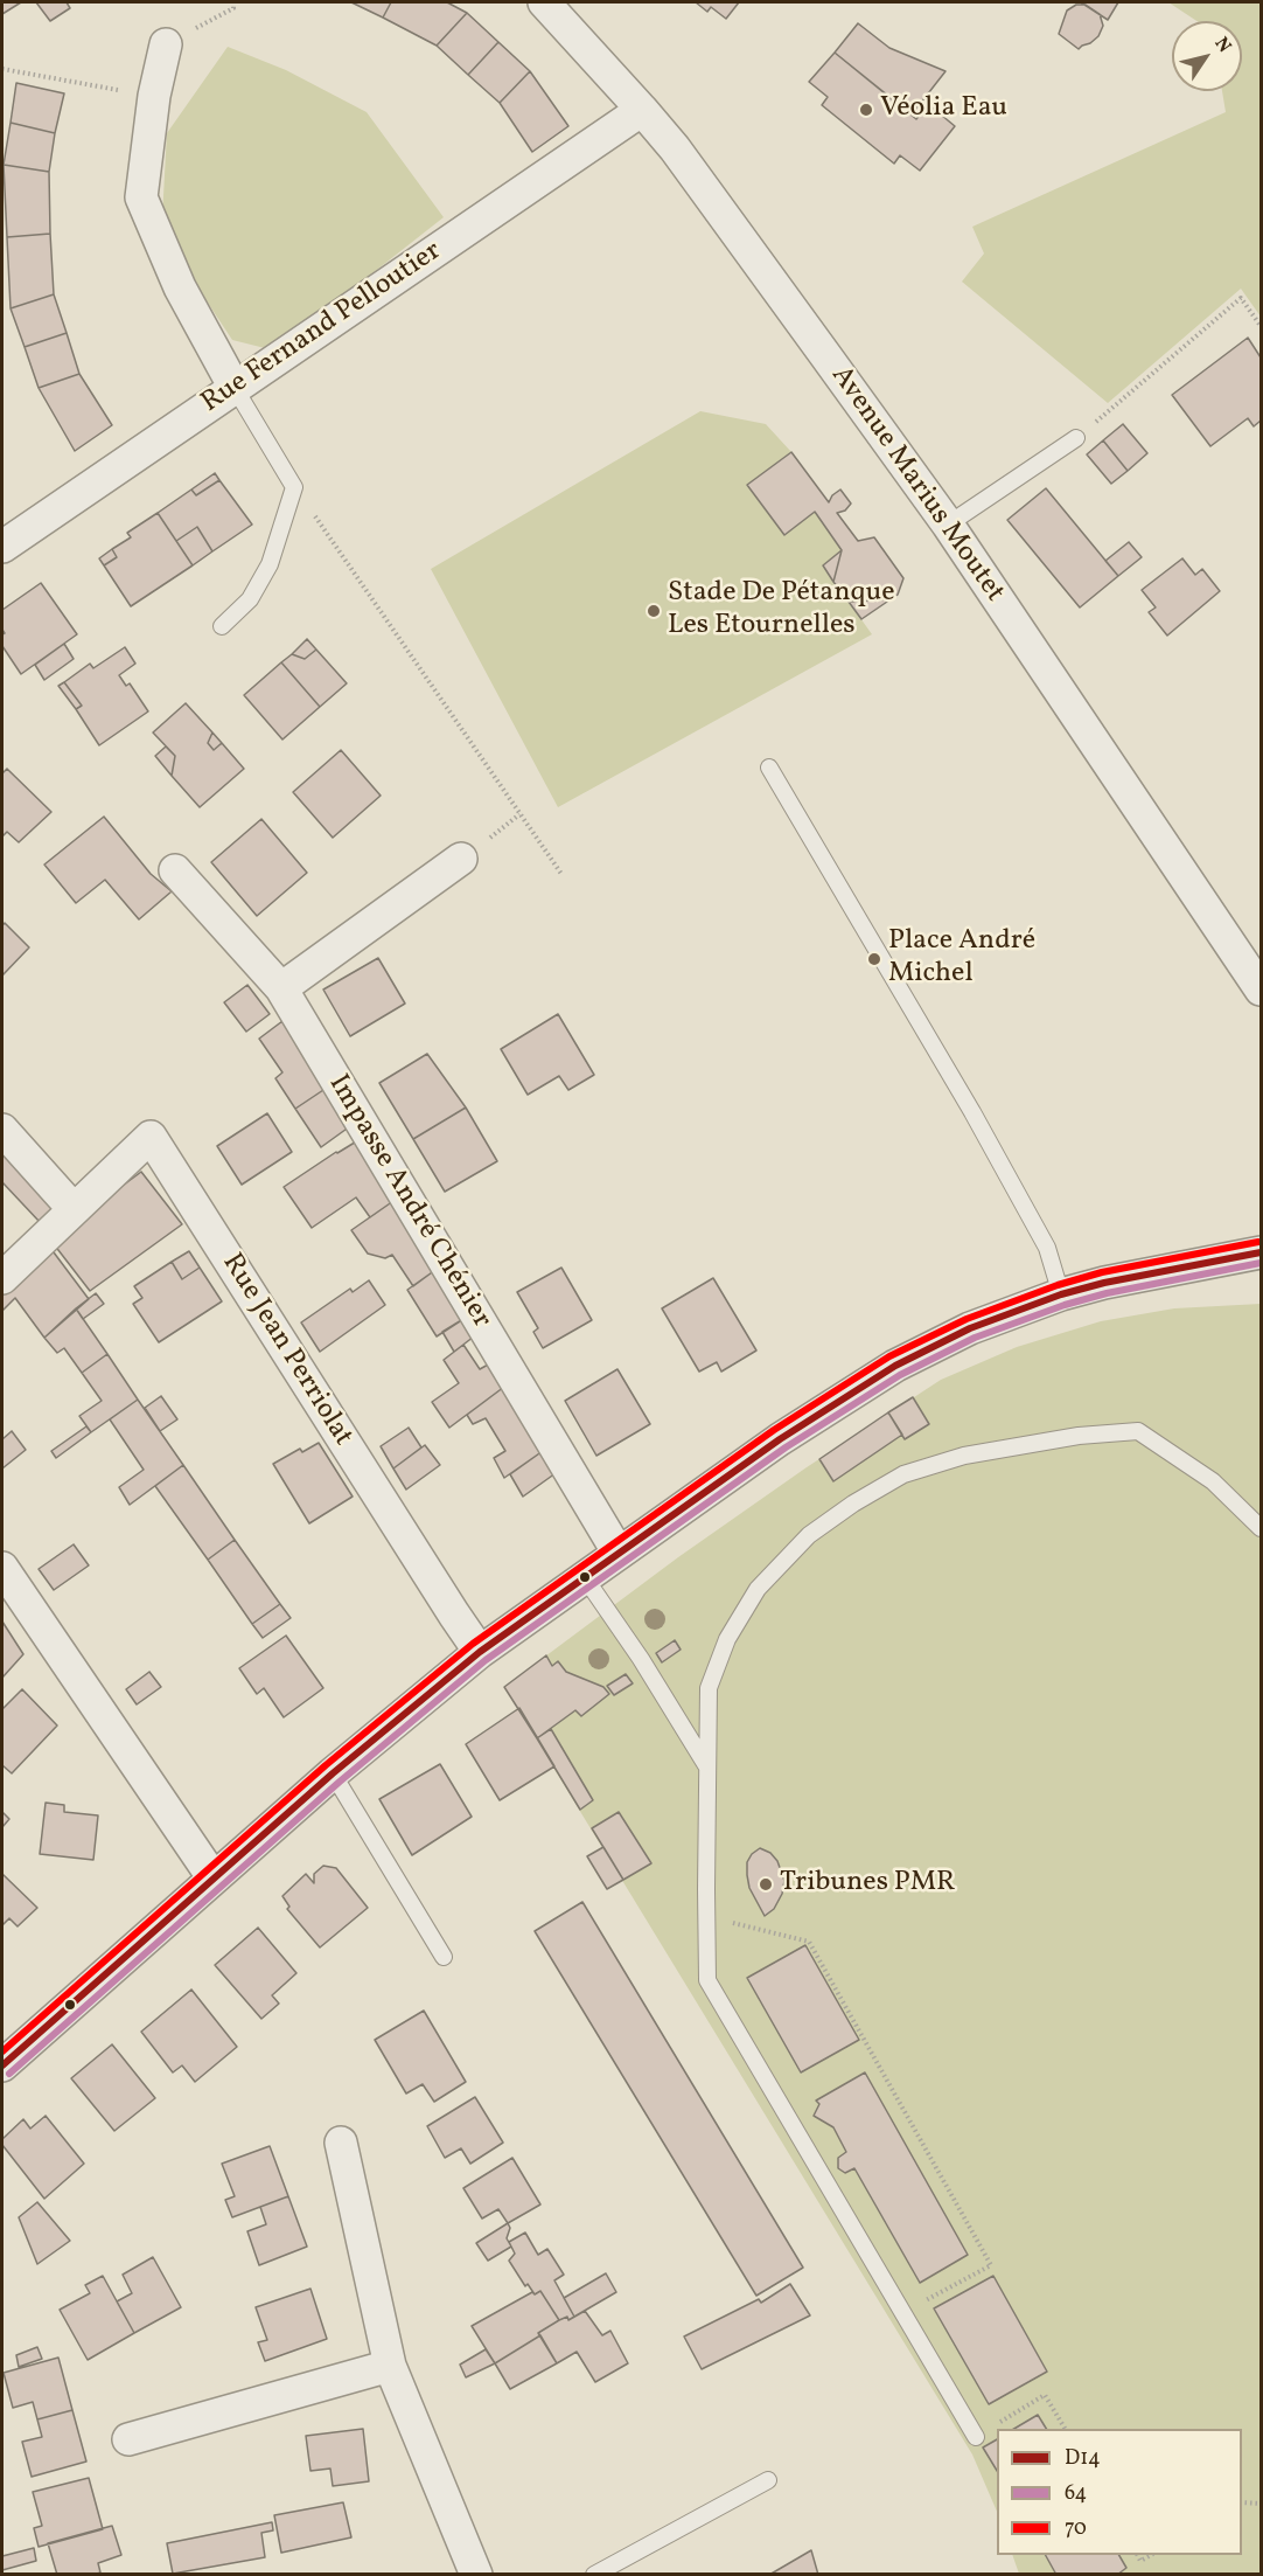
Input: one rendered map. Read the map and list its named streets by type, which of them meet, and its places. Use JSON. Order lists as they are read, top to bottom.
{
  "streets": {
    "street": [
      "Rue Fernand Pelloutier",
      "Avenue Marius Moutet",
      "Impasse André Chénier",
      "Rue Jean Perriolat"
    ]
  },
  "crossings": [
    ["Rue Fernand Pelloutier", "Avenue Marius Moutet"]
  ],
  "places": [
    "Véolia Eau",
    "Stade De Pétanque Les Etournelles",
    "Place André Michel",
    "Tribunes PMR"
  ],
  "lines": ["transit line 70", "transit line D14", "transit line 64"],
  "legend": ["D14", "64", "70"],
  "north": "top right"
}
